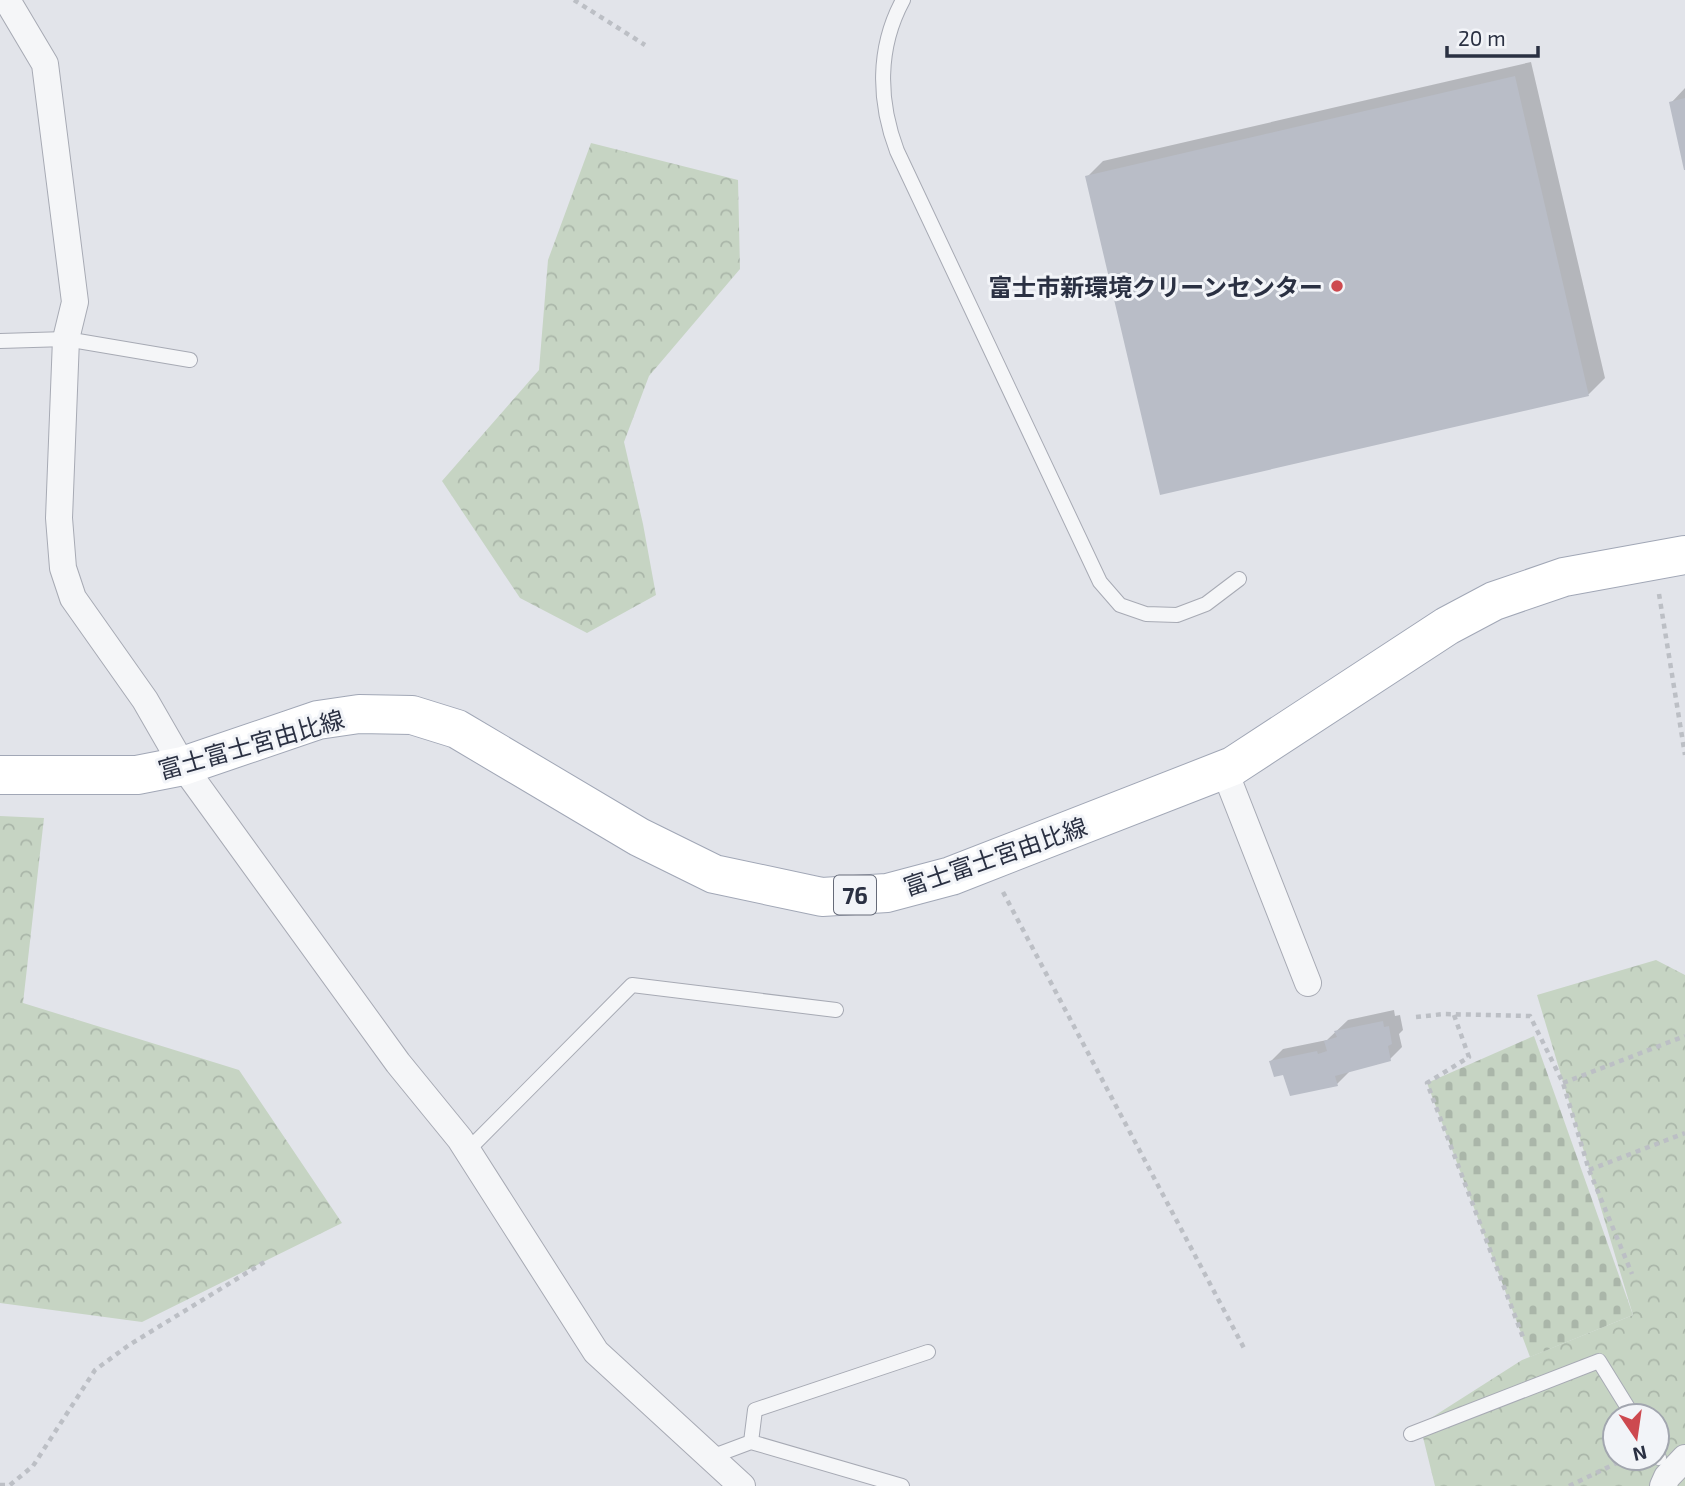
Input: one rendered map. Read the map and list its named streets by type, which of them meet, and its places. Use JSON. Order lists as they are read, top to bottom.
{
  "streets": {
    "main road": ["富士富士宮由比線", "76"]
  },
  "places": ["富士市新環境クリーンセンター"],
  "scale_bar": "20 m",
  "north": "bottom"
}
